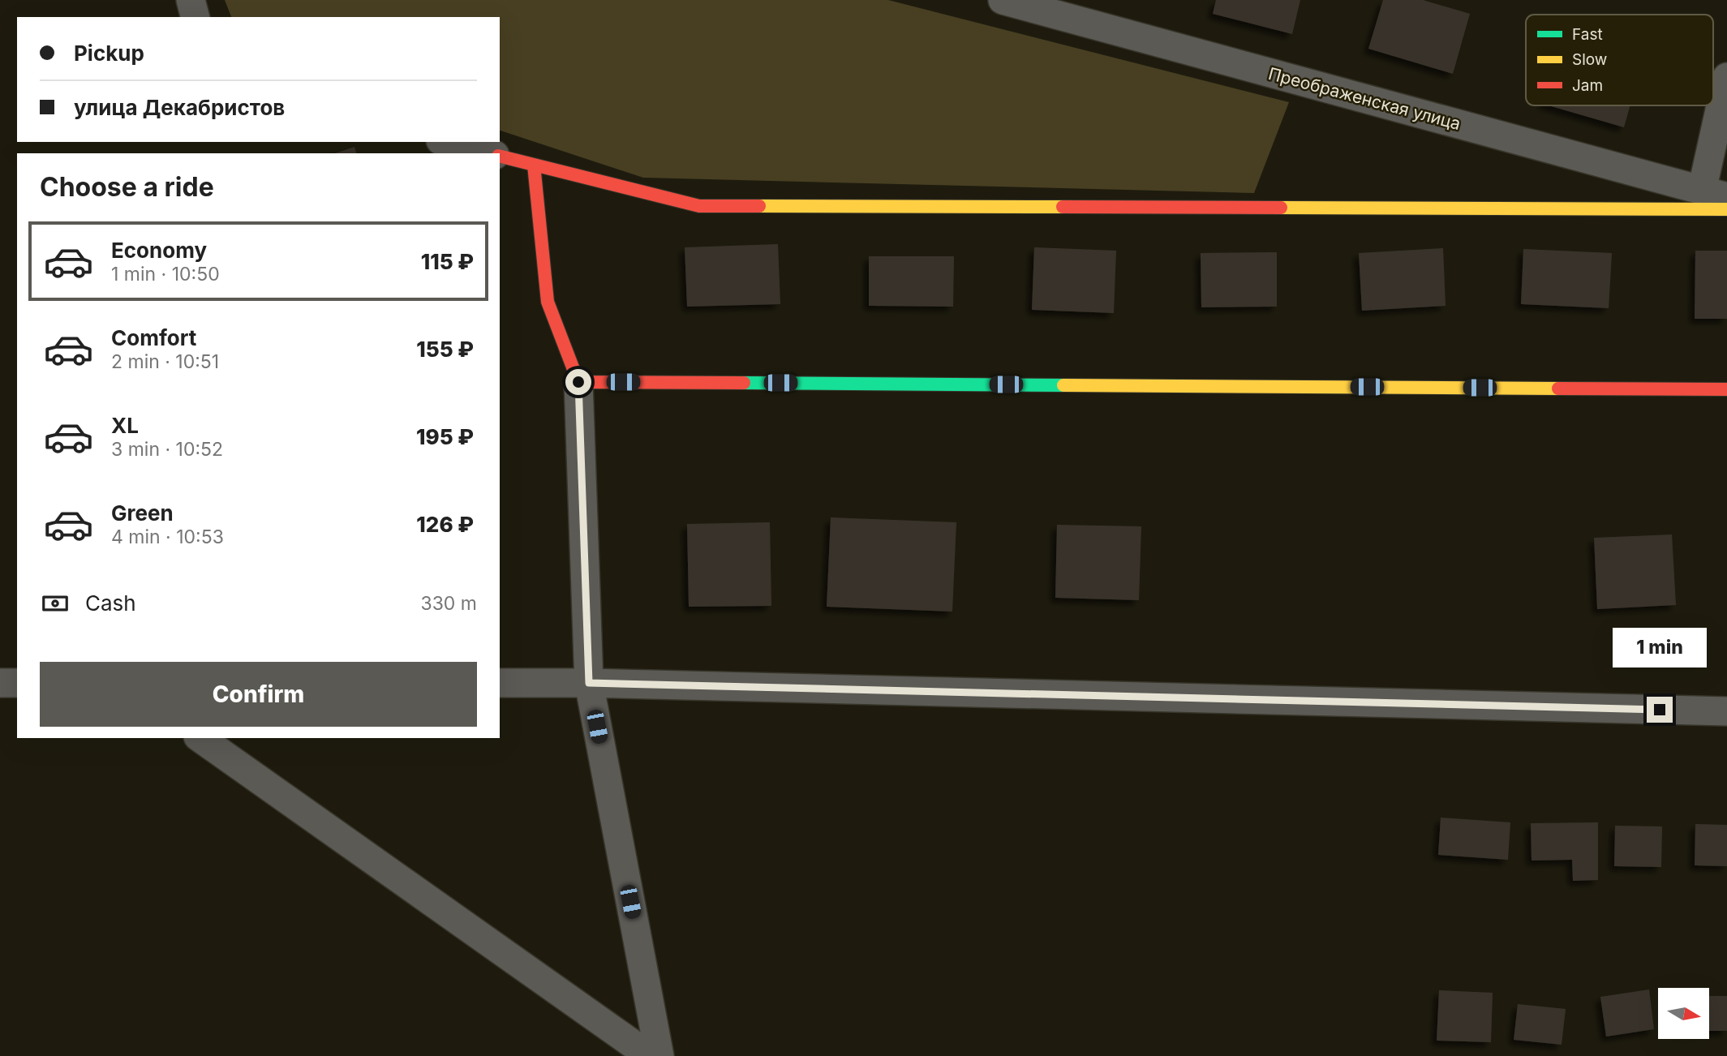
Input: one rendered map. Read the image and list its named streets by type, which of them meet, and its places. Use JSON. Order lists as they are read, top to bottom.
{
  "streets": {
    "street": ["Преображенская улица"]
  },
  "legend": ["Fast", "Slow", "Jam"],
  "north": "right",
  "page": {
    "banner": ["Pickup", "улица Декабристов"],
    "heading": "Choose a ride",
    "list": [
      {
        "name": "Economy",
        "note": "1 min · 10:50",
        "value": "115 ₽"
      },
      {
        "name": "Comfort",
        "note": "2 min · 10:51",
        "value": "155 ₽"
      },
      {
        "name": "XL",
        "note": "3 min · 10:52",
        "value": "195 ₽"
      },
      {
        "name": "Green",
        "note": "4 min · 10:53",
        "value": "126 ₽"
      }
    ],
    "pay": ["Cash", "330 m"],
    "bubble": "1 min",
    "buttons": "Confirm"
  }
}
